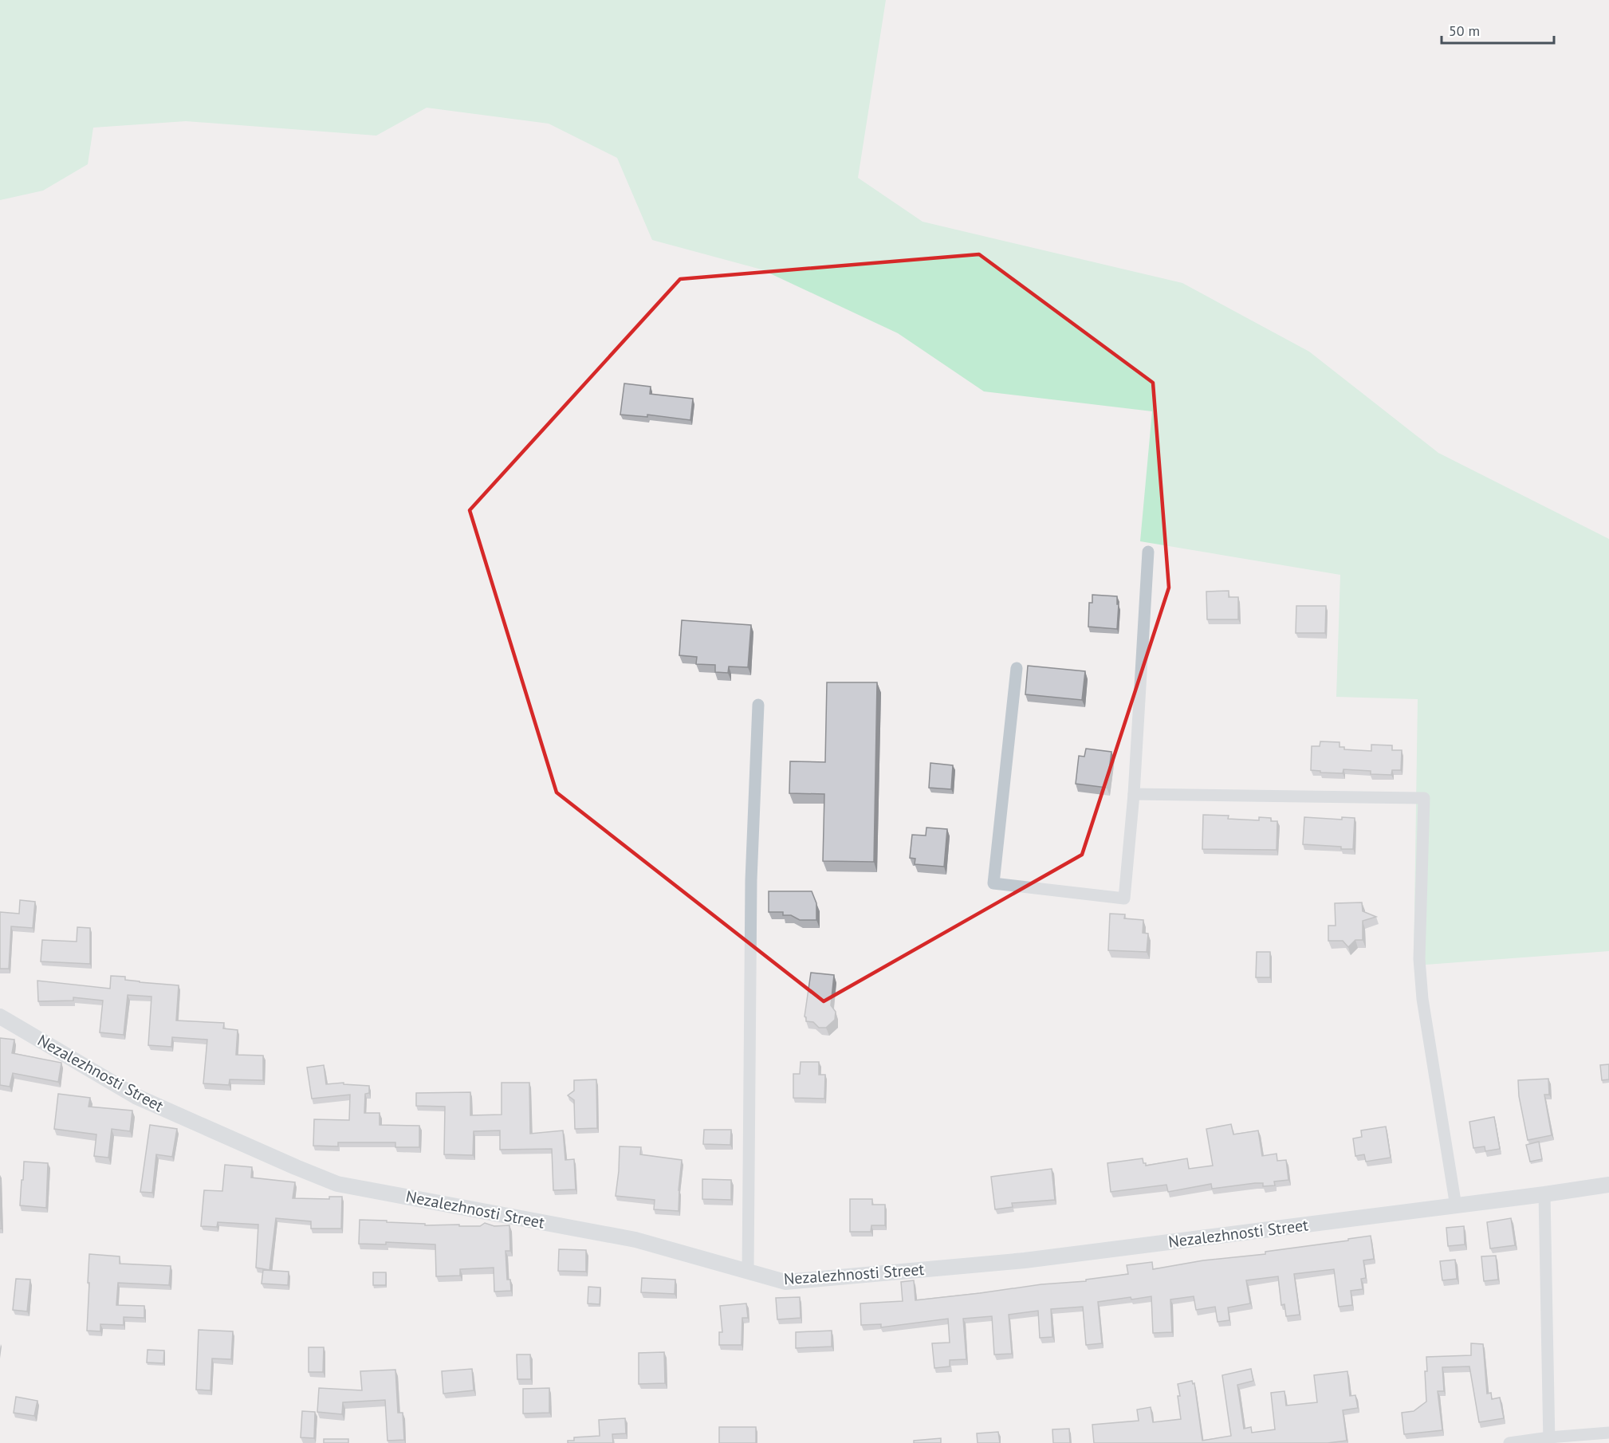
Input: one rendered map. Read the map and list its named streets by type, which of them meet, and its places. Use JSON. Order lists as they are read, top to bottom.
{
  "streets": {
    "street": ["Nezalezhnosti Street"]
  },
  "scale_bar": "50 m"
}
